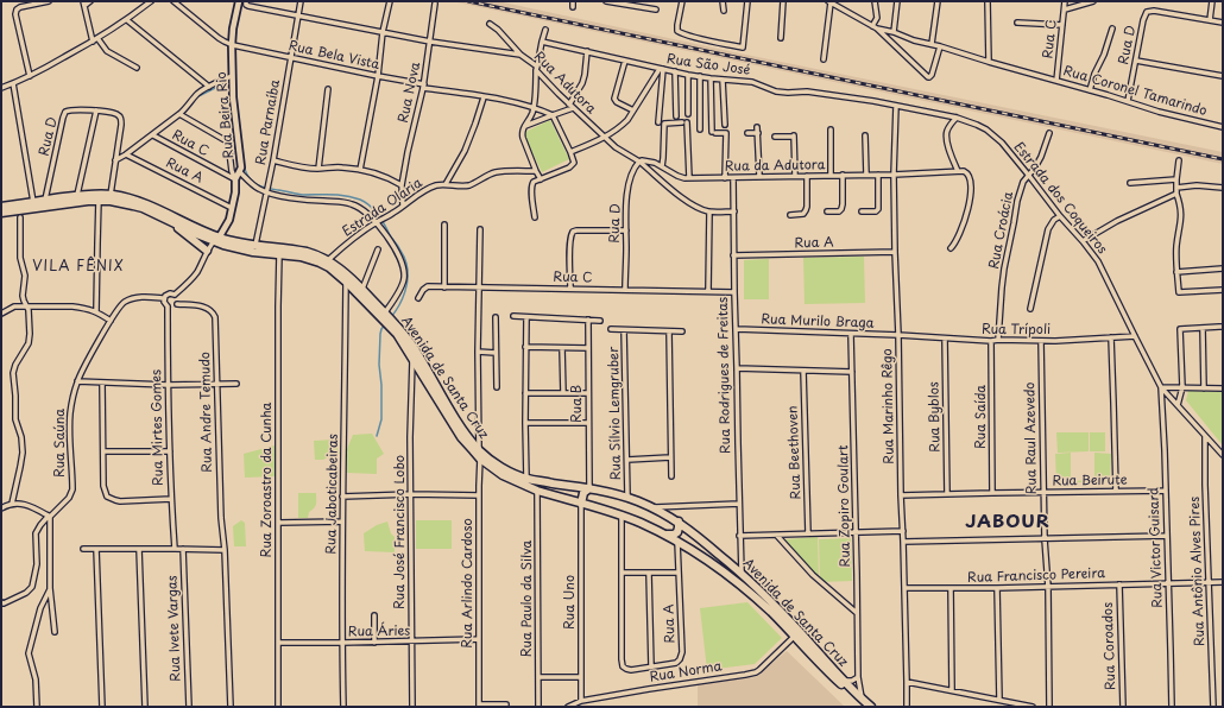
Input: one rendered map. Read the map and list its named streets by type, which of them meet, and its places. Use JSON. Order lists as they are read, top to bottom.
{
  "streets": {
    "main road": ["Avenida de Santa Cruz"],
    "street": [
      "Rua C",
      "Rua D",
      "Rua Bela Vista",
      "Rua São José",
      "Rua Adutora",
      "Rua Coronel Tamarindo",
      "Rua Nova",
      "Rua Beira Rio",
      "Rua Parnaíba",
      "Rua da Adutora",
      "Rua A",
      "Estrada dos Coqueiros",
      "Estrada Olaria",
      "Rua Croácia",
      "Rua Murilo Braga",
      "Rua Trípoli",
      "Rua Rodrigues de Freitas",
      "Rua B",
      "Rua Marinho Rêgo",
      "Rua Andre Temudo",
      "Rua Sílvio Lemgruber",
      "Rua Byblos",
      "Rua Saída",
      "Rua Mirtes Gomes",
      "Rua Raul Azevedo",
      "Rua Saúna",
      "Rua Beethoven",
      "Rua Zoroastro da Cunha",
      "Rua Beirute",
      "Rua Jaboticabeiras",
      "Rua Zopiro Goulart",
      "Rua José Francisco Lobo",
      "Rua Victor Guisard",
      "Rua Antônio Alves Pires",
      "Rua Francisco Pereira",
      "Rua Arlindo Cardoso",
      "Rua Paulo da Silva",
      "Rua Uno",
      "Rua Ivete Vargas",
      "Rua Áries",
      "Rua Coroados",
      "Rua Norma"
    ]
  },
  "crossings": [
    ["Rua C", "Rua D"],
    ["Rua C", "Rua Coronel Tamarindo"],
    ["Rua C", "Rua Rodrigues de Freitas"],
    ["Rua D", "Rua Coronel Tamarindo"],
    ["Rua D", "Rua da Adutora"],
    ["Rua D", "Avenida de Santa Cruz"],
    ["Rua Bela Vista", "Rua Nova"],
    ["Rua Bela Vista", "Rua Beira Rio"],
    ["Rua Bela Vista", "Rua Parnaíba"],
    ["Rua São José", "Estrada dos Coqueiros"],
    ["Rua São José", "Rua Marinho Rêgo"],
    ["Rua Adutora", "Rua da Adutora"],
    ["Rua Nova", "Estrada Olaria"],
    ["Rua Beira Rio", "Rua Parnaíba"],
    ["Rua Beira Rio", "Estrada Olaria"],
    ["Rua Beira Rio", "Avenida de Santa Cruz"],
    ["Rua Parnaíba", "Avenida de Santa Cruz"],
    ["Rua da Adutora", "Rua Rodrigues de Freitas"],
    ["Rua da Adutora", "Rua Marinho Rêgo"],
    ["Rua A", "Rua Rodrigues de Freitas"],
    ["Rua A", "Avenida de Santa Cruz"],
    ["Rua A", "Rua Marinho Rêgo"],
    ["Estrada dos Coqueiros", "Rua Croácia"],
    ["Estrada dos Coqueiros", "Rua Trípoli"],
    ["Estrada dos Coqueiros", "Rua Victor Guisard"],
    ["Estrada dos Coqueiros", "Rua Antônio Alves Pires"],
    ["Estrada Olaria", "Avenida de Santa Cruz"],
    ["Rua Croácia", "Rua Trípoli"],
    ["Rua Murilo Braga", "Rua Trípoli"],
    ["Rua Murilo Braga", "Rua Rodrigues de Freitas"],
    ["Rua Murilo Braga", "Rua Marinho Rêgo"],
    ["Rua Murilo Braga", "Rua Zopiro Goulart"],
    ["Rua Trípoli", "Rua Marinho Rêgo"],
    ["Rua Trípoli", "Rua Byblos"],
    ["Rua Trípoli", "Rua Saída"],
    ["Rua Trípoli", "Rua Raul Azevedo"],
    ["Rua Rodrigues de Freitas", "Avenida de Santa Cruz"],
    ["Avenida de Santa Cruz", "Rua B"],
    ["Avenida de Santa Cruz", "Rua Sílvio Lemgruber"],
    ["Avenida de Santa Cruz", "Rua Zoroastro da Cunha"],
    ["Avenida de Santa Cruz", "Rua Jaboticabeiras"],
    ["Avenida de Santa Cruz", "Rua Zopiro Goulart"],
    ["Avenida de Santa Cruz", "Rua José Francisco Lobo"],
    ["Avenida de Santa Cruz", "Rua Arlindo Cardoso"],
    ["Avenida de Santa Cruz", "Rua Paulo da Silva"],
    ["Avenida de Santa Cruz", "Rua Uno"],
    ["Avenida de Santa Cruz", "Rua Norma"],
    ["Rua Marinho Rêgo", "Rua Beirute"],
    ["Rua Marinho Rêgo", "Rua Francisco Pereira"],
    ["Rua Andre Temudo", "Rua Mirtes Gomes"],
    ["Rua Andre Temudo", "Rua Saúna"],
    ["Rua Byblos", "Rua Beirute"],
    ["Rua Saída", "Rua Beirute"],
    ["Rua Mirtes Gomes", "Rua Saúna"],
    ["Rua Raul Azevedo", "Rua Beirute"],
    ["Rua Raul Azevedo", "Rua Francisco Pereira"],
    ["Rua Zoroastro da Cunha", "Rua Áries"],
    ["Rua Beirute", "Rua Victor Guisard"],
    ["Rua Jaboticabeiras", "Rua Áries"],
    ["Rua José Francisco Lobo", "Rua Áries"],
    ["Rua Victor Guisard", "Rua Francisco Pereira"],
    ["Rua Antônio Alves Pires", "Rua Francisco Pereira"],
    ["Rua Francisco Pereira", "Rua Coroados"],
    ["Rua Arlindo Cardoso", "Rua Áries"],
    ["Rua Uno", "Rua Norma"]
  ],
  "districts": ["VILA FÊNIX", "JABOUR"]
}
